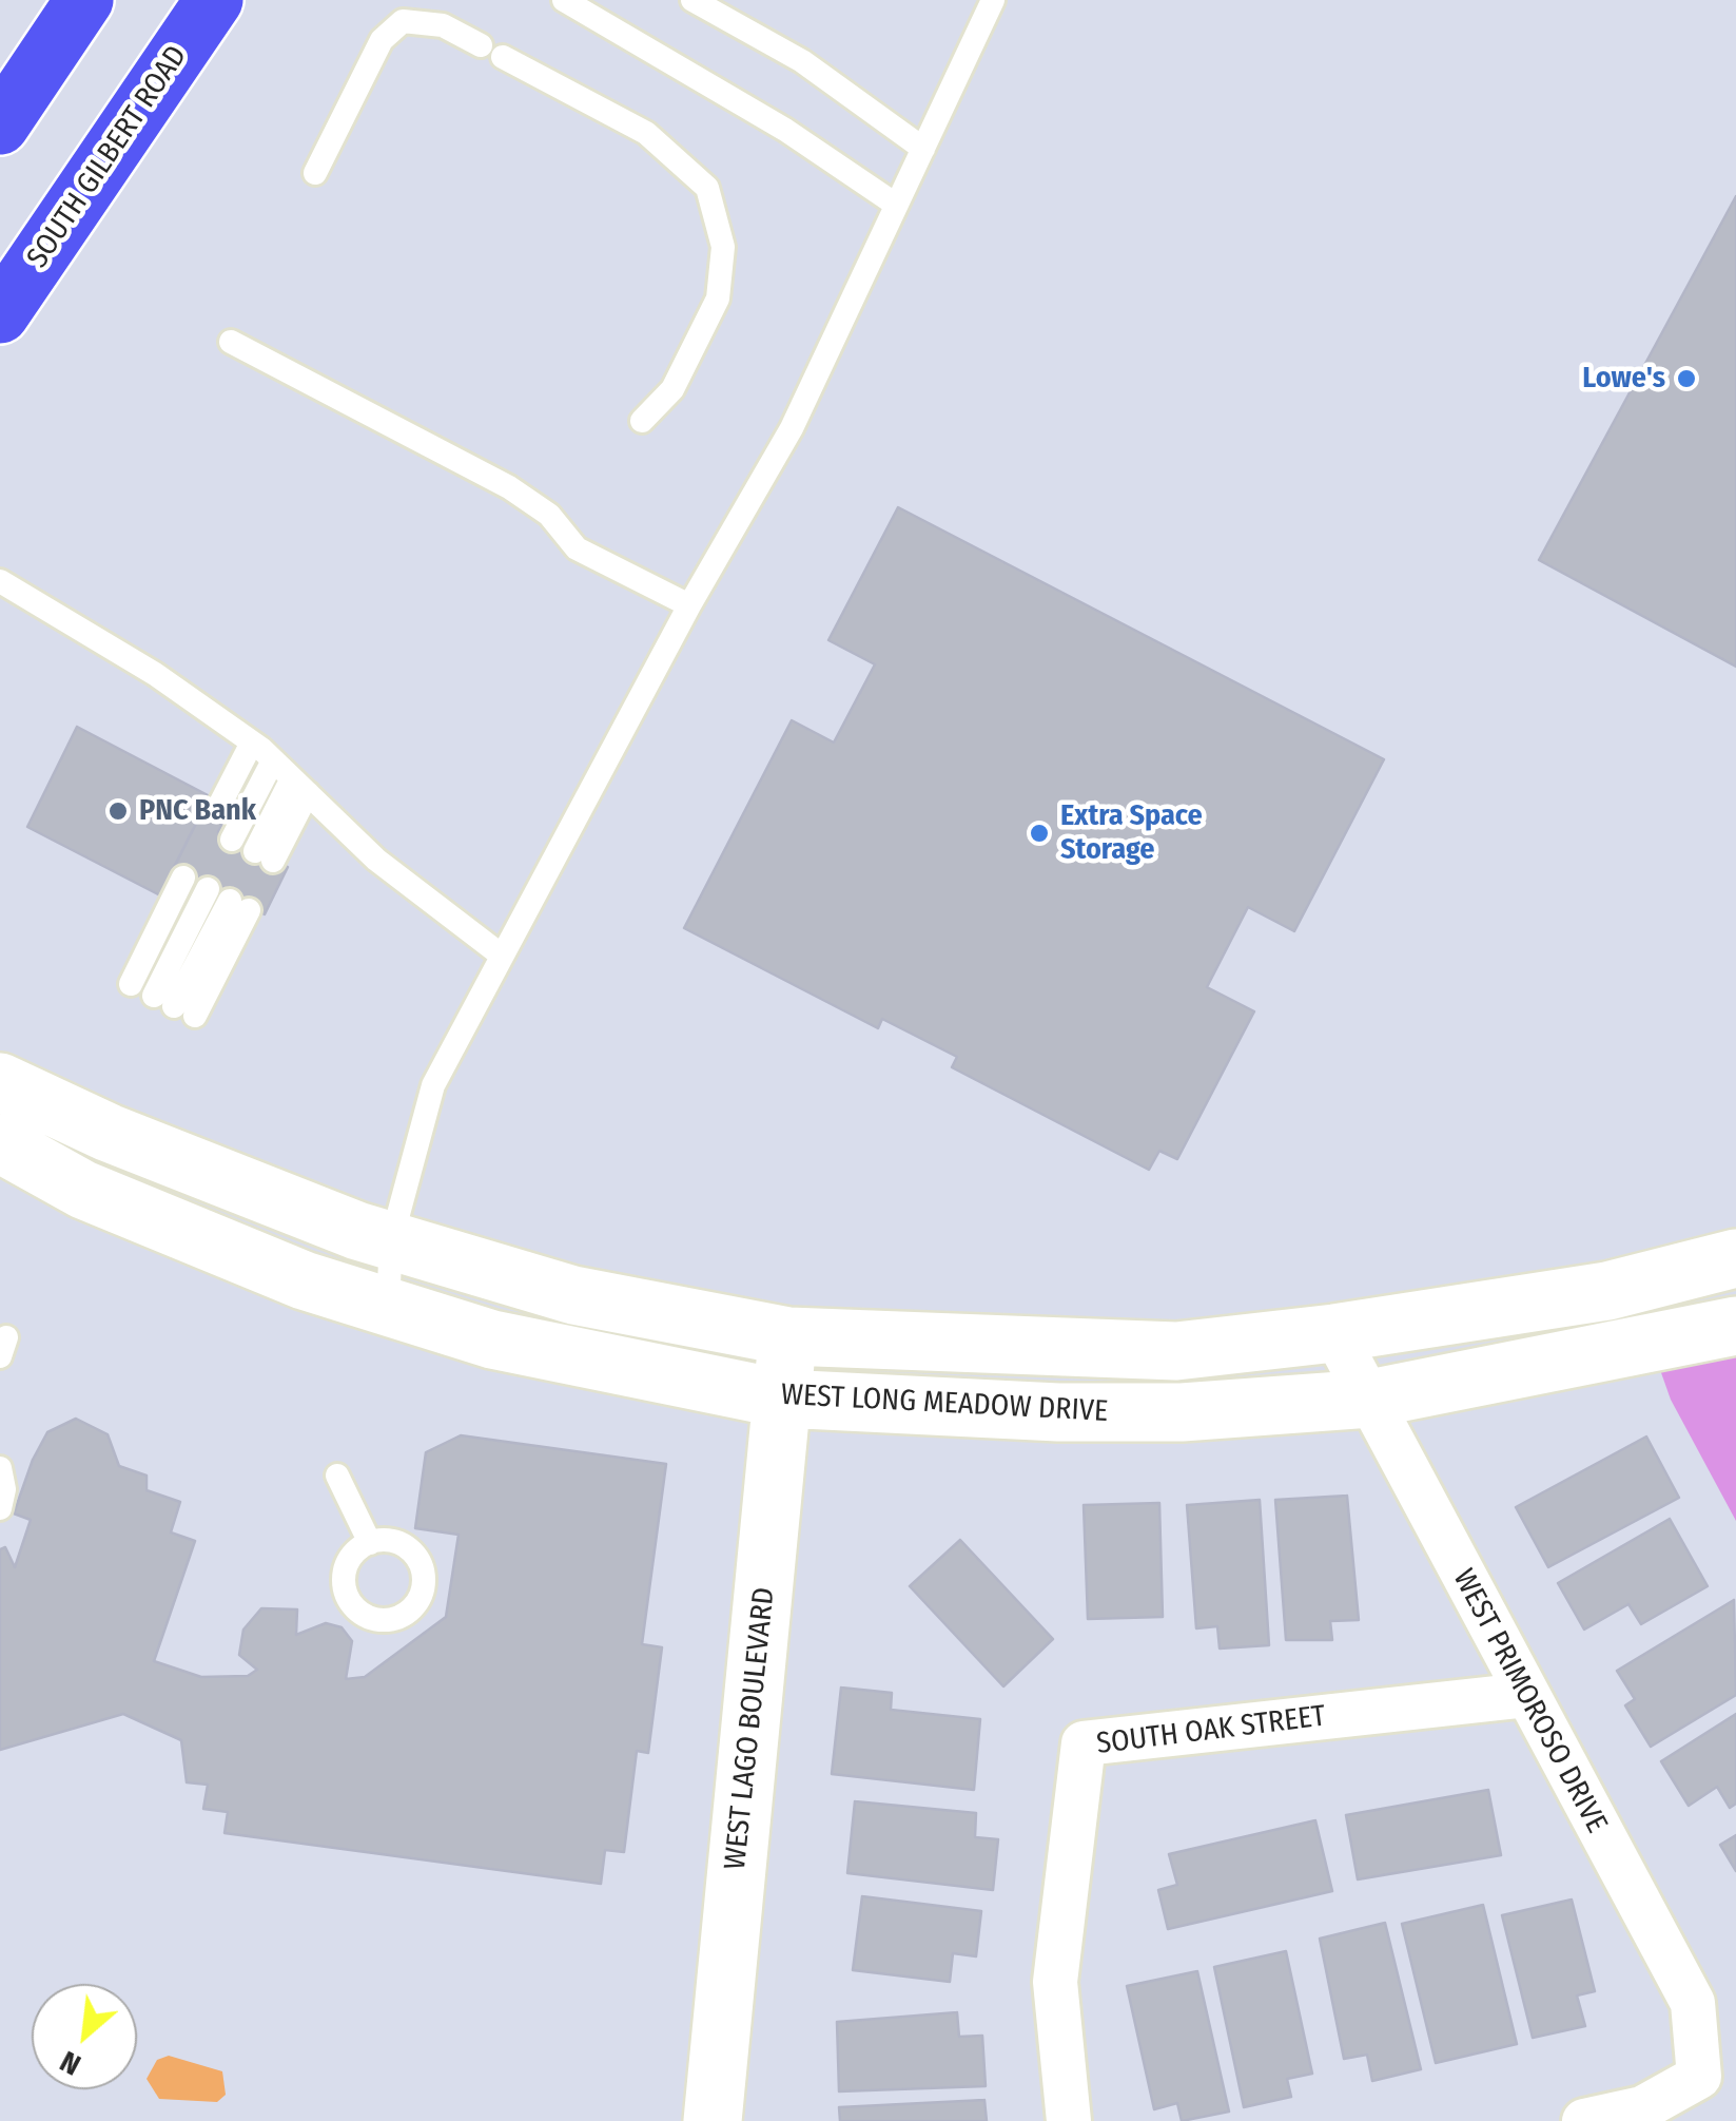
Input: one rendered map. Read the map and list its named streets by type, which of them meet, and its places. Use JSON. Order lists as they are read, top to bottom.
{
  "streets": {
    "main road": ["SOUTH GILBERT ROAD"],
    "street": [
      "WEST LONG MEADOW DRIVE",
      "WEST PRIMOROSO DRIVE",
      "WEST LAGO BOULEVARD",
      "SOUTH OAK STREET"
    ]
  },
  "crossings": [
    ["WEST LONG MEADOW DRIVE", "WEST PRIMOROSO DRIVE"],
    ["WEST LONG MEADOW DRIVE", "WEST LAGO BOULEVARD"],
    ["WEST PRIMOROSO DRIVE", "SOUTH OAK STREET"]
  ],
  "places": ["Lowe's", "PNC Bank", "Extra Space Storage"],
  "north": "bottom left"
}
